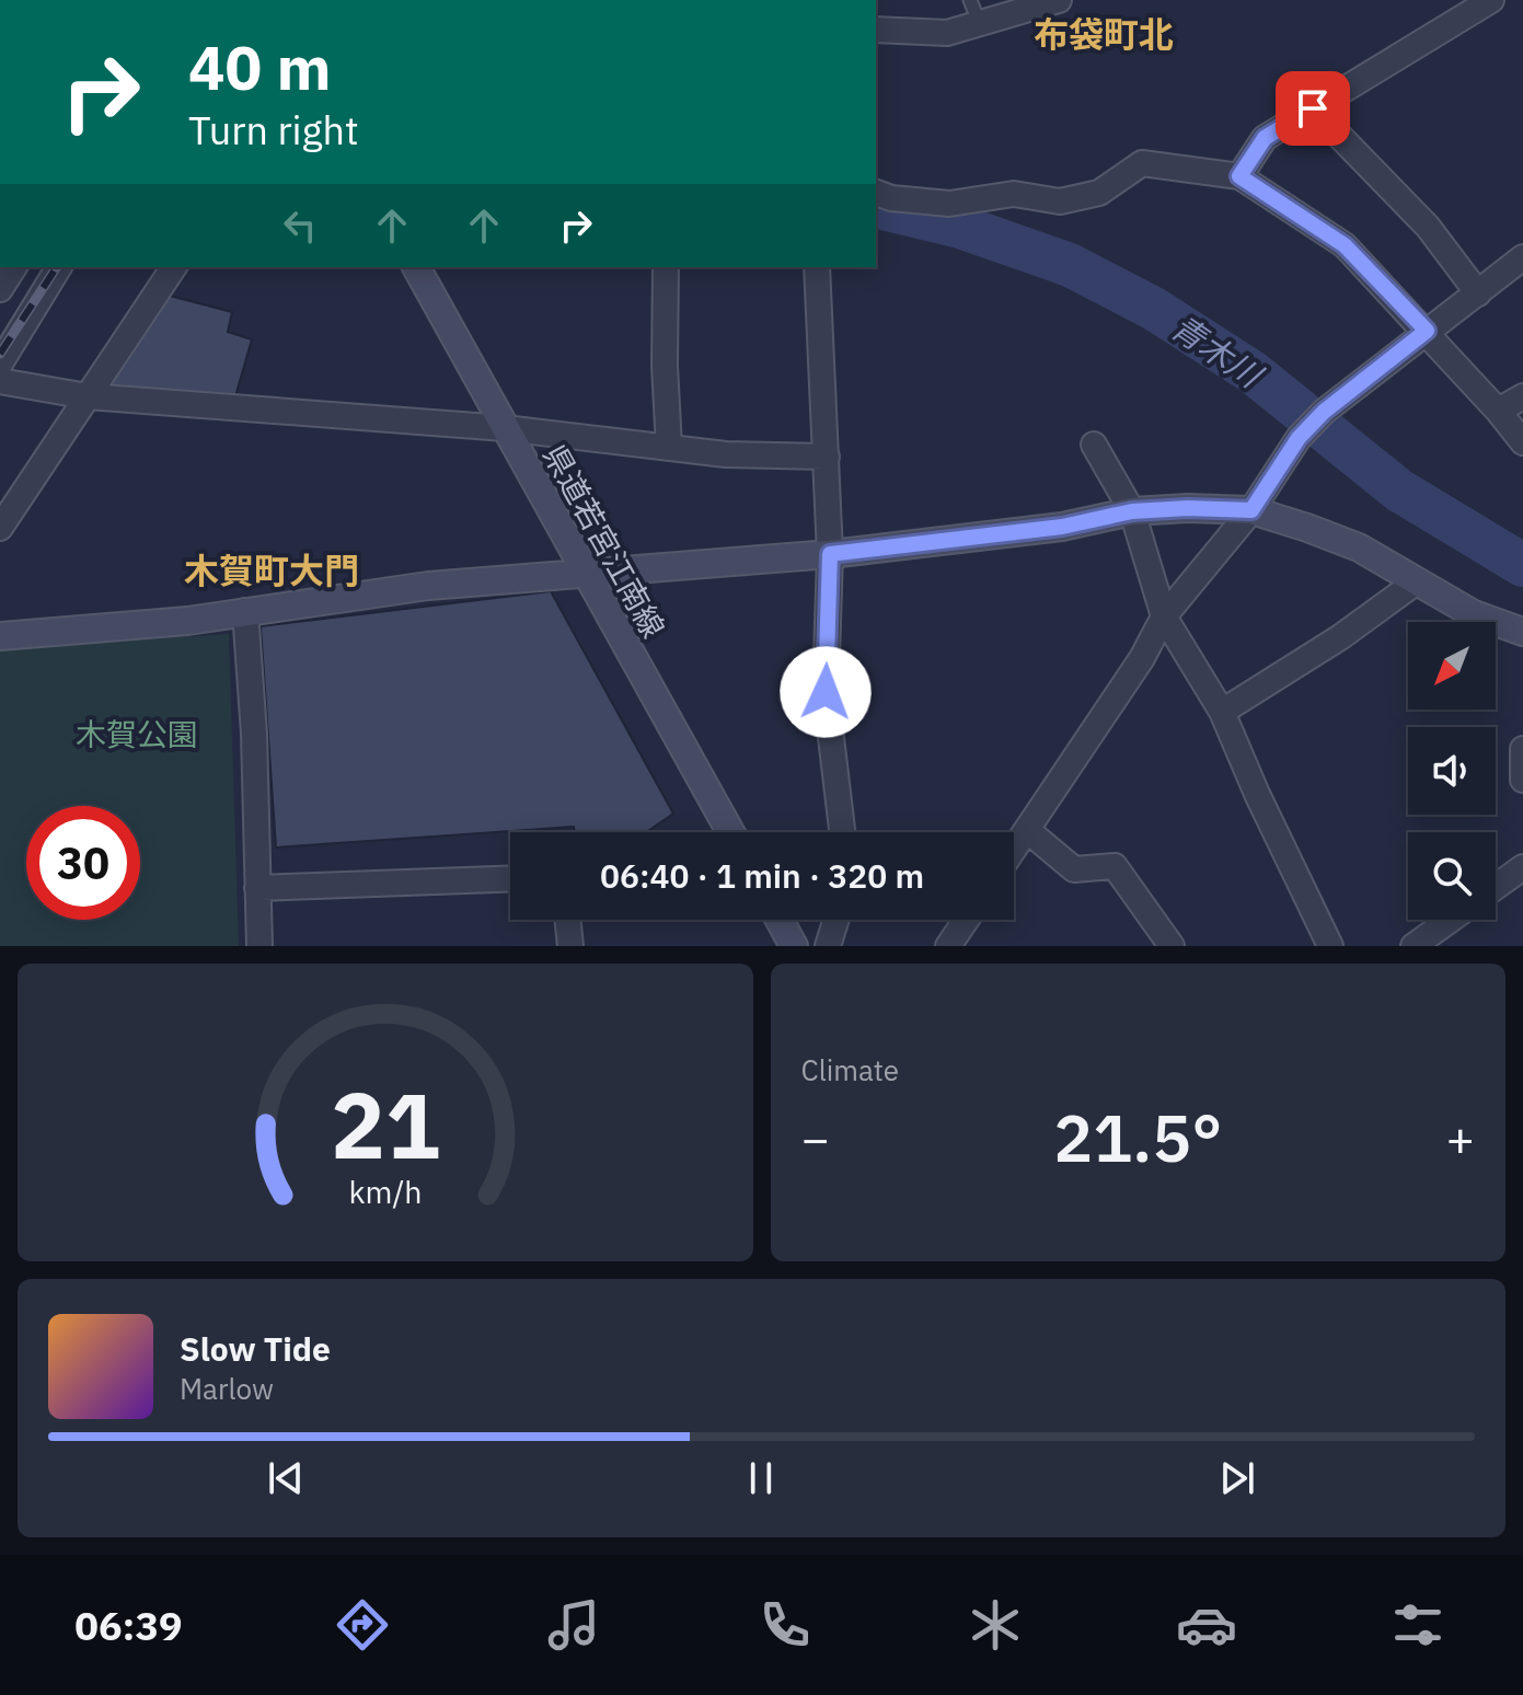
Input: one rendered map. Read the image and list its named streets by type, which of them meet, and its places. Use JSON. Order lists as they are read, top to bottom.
{
  "streets": {
    "street": ["県道若宮江南線"]
  },
  "districts": ["布袋町北", "木賀町大門"],
  "water": ["青木川"],
  "parks": ["木賀公園"],
  "north": "bottom left",
  "page": {
    "turn": ["40 m", "Turn right"],
    "limit": "30",
    "trip": "06:40 · 1 min · 320 m",
    "tile": "Climate",
    "heat": ["−", "21.5°", "+"],
    "song": ["Slow Tide", "Marlow"],
    "tabs": "06:39",
    "gauge": ["21", "km/h"]
  }
}
